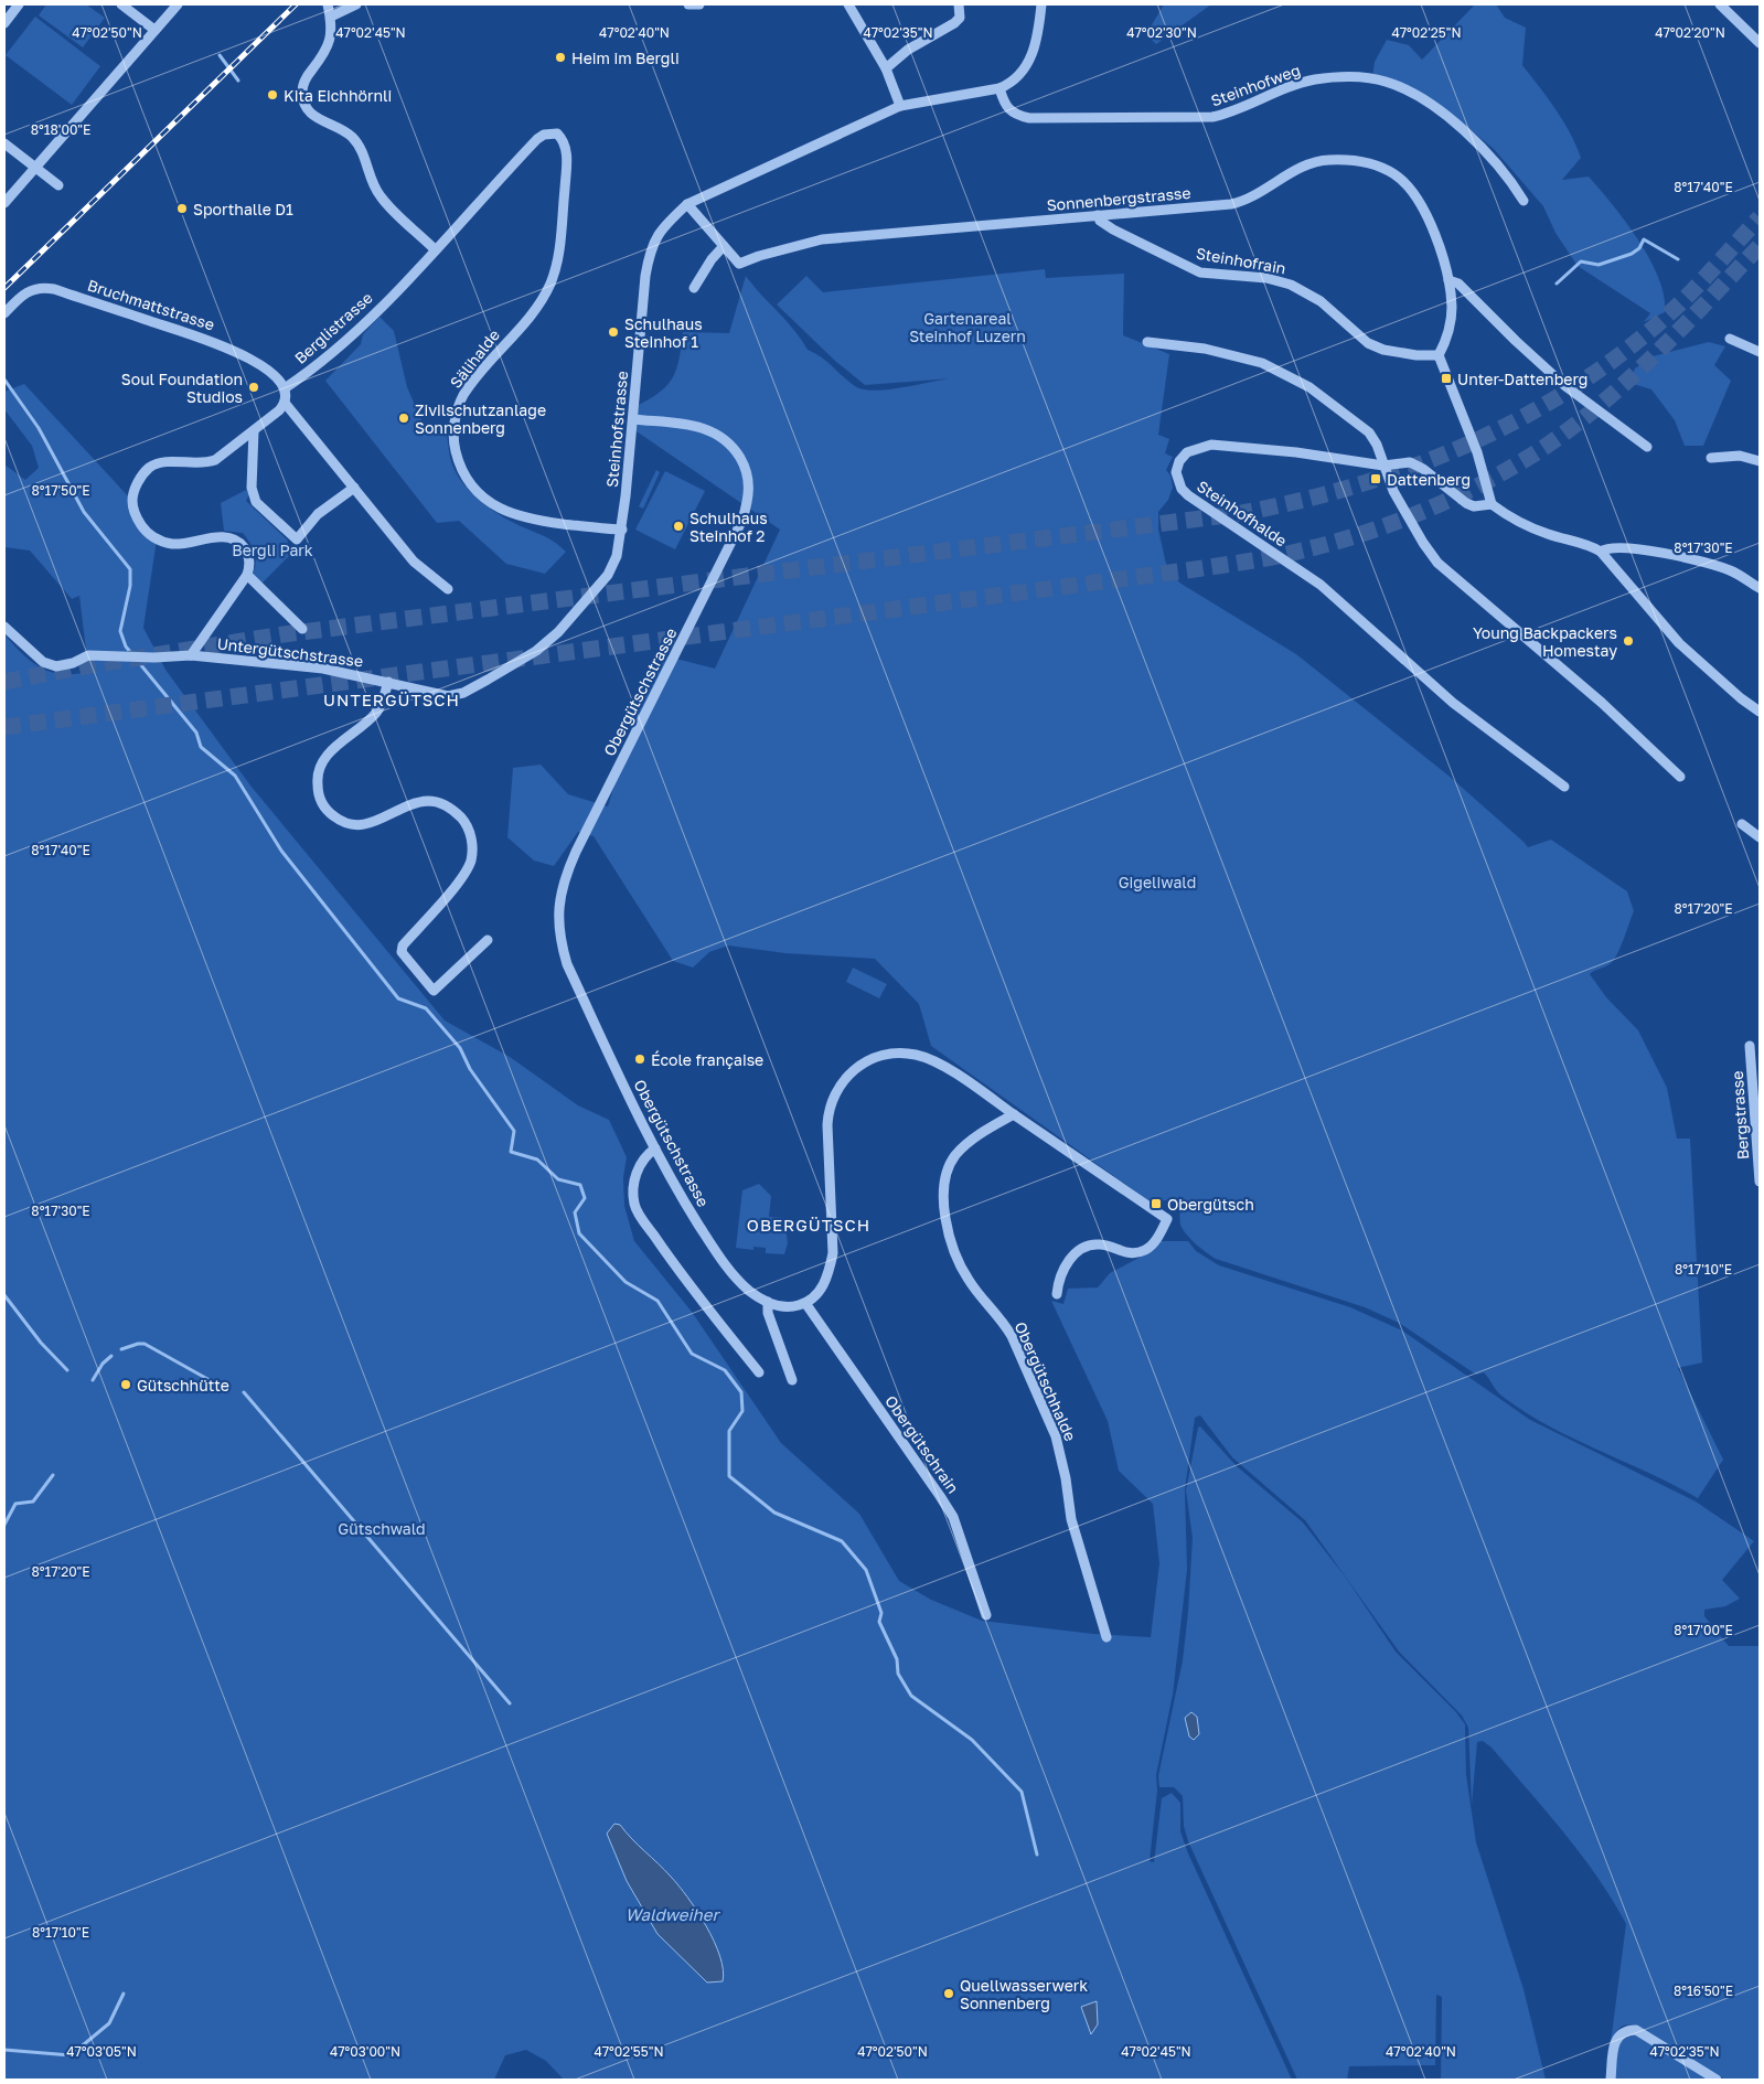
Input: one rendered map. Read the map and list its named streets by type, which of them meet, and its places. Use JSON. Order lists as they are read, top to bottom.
{
  "streets": {
    "street": [
      "Steinhofweg",
      "Sonnenbergstrasse",
      "Steinhofrain",
      "Bruchmattstrasse",
      "Berglistrasse",
      "Sälihalde",
      "Steinhofstrasse",
      "Steinhofhalde",
      "Untergütschstrasse",
      "Obergütschstrasse",
      "Bergstrasse",
      "Obergütschhalde",
      "Obergütschrain"
    ]
  },
  "crossings": [
    ["Steinhofweg", "Steinhofstrasse"],
    ["Sonnenbergstrasse", "Steinhofrain"],
    ["Sonnenbergstrasse", "Steinhofstrasse"],
    ["Bruchmattstrasse", "Berglistrasse"],
    ["Berglistrasse", "Sälihalde"],
    ["Sälihalde", "Steinhofstrasse"],
    ["Steinhofstrasse", "Untergütschstrasse"],
    ["Steinhofstrasse", "Obergütschstrasse"],
    ["Obergütschstrasse", "Obergütschrain"]
  ],
  "districts": ["UNTERGÜTSCH", "OBERGÜTSCH"],
  "water": ["Waldweiher"],
  "parks": [
    "Gartenareal Steinhof Luzern",
    "Bergli Park",
    "Gigeliwald",
    "Gütschwald"
  ],
  "places": {
    "other": [
      "Heim im Bergli",
      "Kita Eichhörnli",
      "Sporthalle D1",
      "Schulhaus Steinhof 1",
      "Soul Foundation Studios",
      "Zivilschutzanlage Sonnenberg",
      "Schulhaus Steinhof 2",
      "Young Backpackers Homestay",
      "École française",
      "Gütschhütte",
      "Quellwasserwerk Sonnenberg"
    ],
    "transit": ["Unter-Dattenberg", "Dattenberg", "Obergütsch"]
  },
  "coordinates": [
    "47°02'50\"N",
    "47°02'45\"N",
    "47°02'40\"N",
    "47°02'35\"N",
    "47°02'30\"N",
    "47°02'25\"N",
    "47°02'20\"N",
    "8°18'00\"E",
    "8°17'40\"E",
    "8°17'50\"E",
    "8°17'30\"E",
    "8°17'20\"E",
    "8°17'10\"E",
    "8°17'00\"E",
    "8°16'50\"E",
    "47°03'05\"N",
    "47°03'00\"N",
    "47°02'55\"N"
  ]
}
